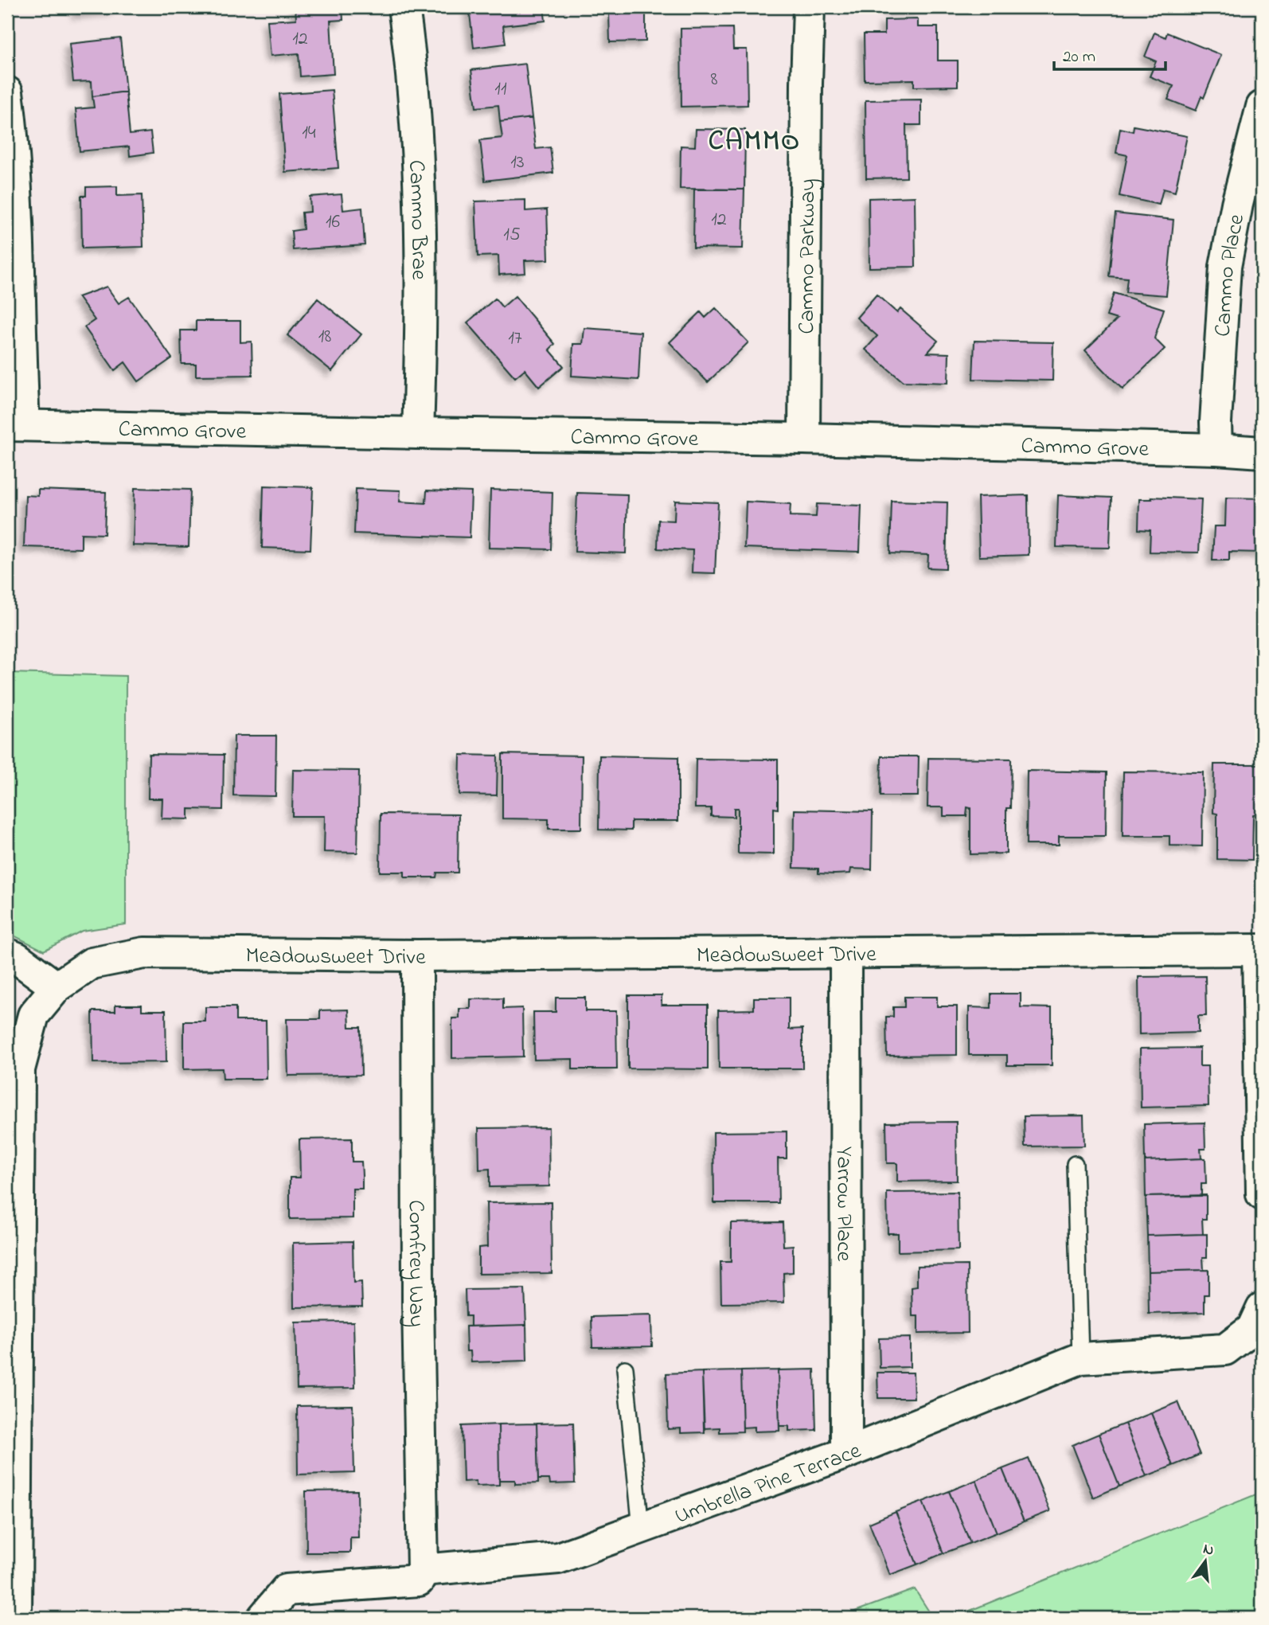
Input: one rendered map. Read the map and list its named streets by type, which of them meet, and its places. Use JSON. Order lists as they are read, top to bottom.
{
  "streets": {
    "street": [
      "Cammo Brae",
      "Cammo Parkway",
      "Cammo Place",
      "Cammo Grove",
      "Meadowsweet Drive",
      "Yarrow Place",
      "Comfrey Way",
      "Umbrella Pine Terrace"
    ]
  },
  "crossings": [
    ["Cammo Brae", "Cammo Grove"],
    ["Cammo Parkway", "Cammo Grove"],
    ["Cammo Place", "Cammo Grove"],
    ["Meadowsweet Drive", "Yarrow Place"],
    ["Meadowsweet Drive", "Comfrey Way"],
    ["Yarrow Place", "Umbrella Pine Terrace"],
    ["Comfrey Way", "Umbrella Pine Terrace"]
  ],
  "districts": ["CAMMO"],
  "house_numbers": [
    "12",
    "8",
    "11",
    "14",
    "13",
    "12",
    "16",
    "15",
    "18",
    "17"
  ],
  "scale_bar": "20 m",
  "north": "top"
}
